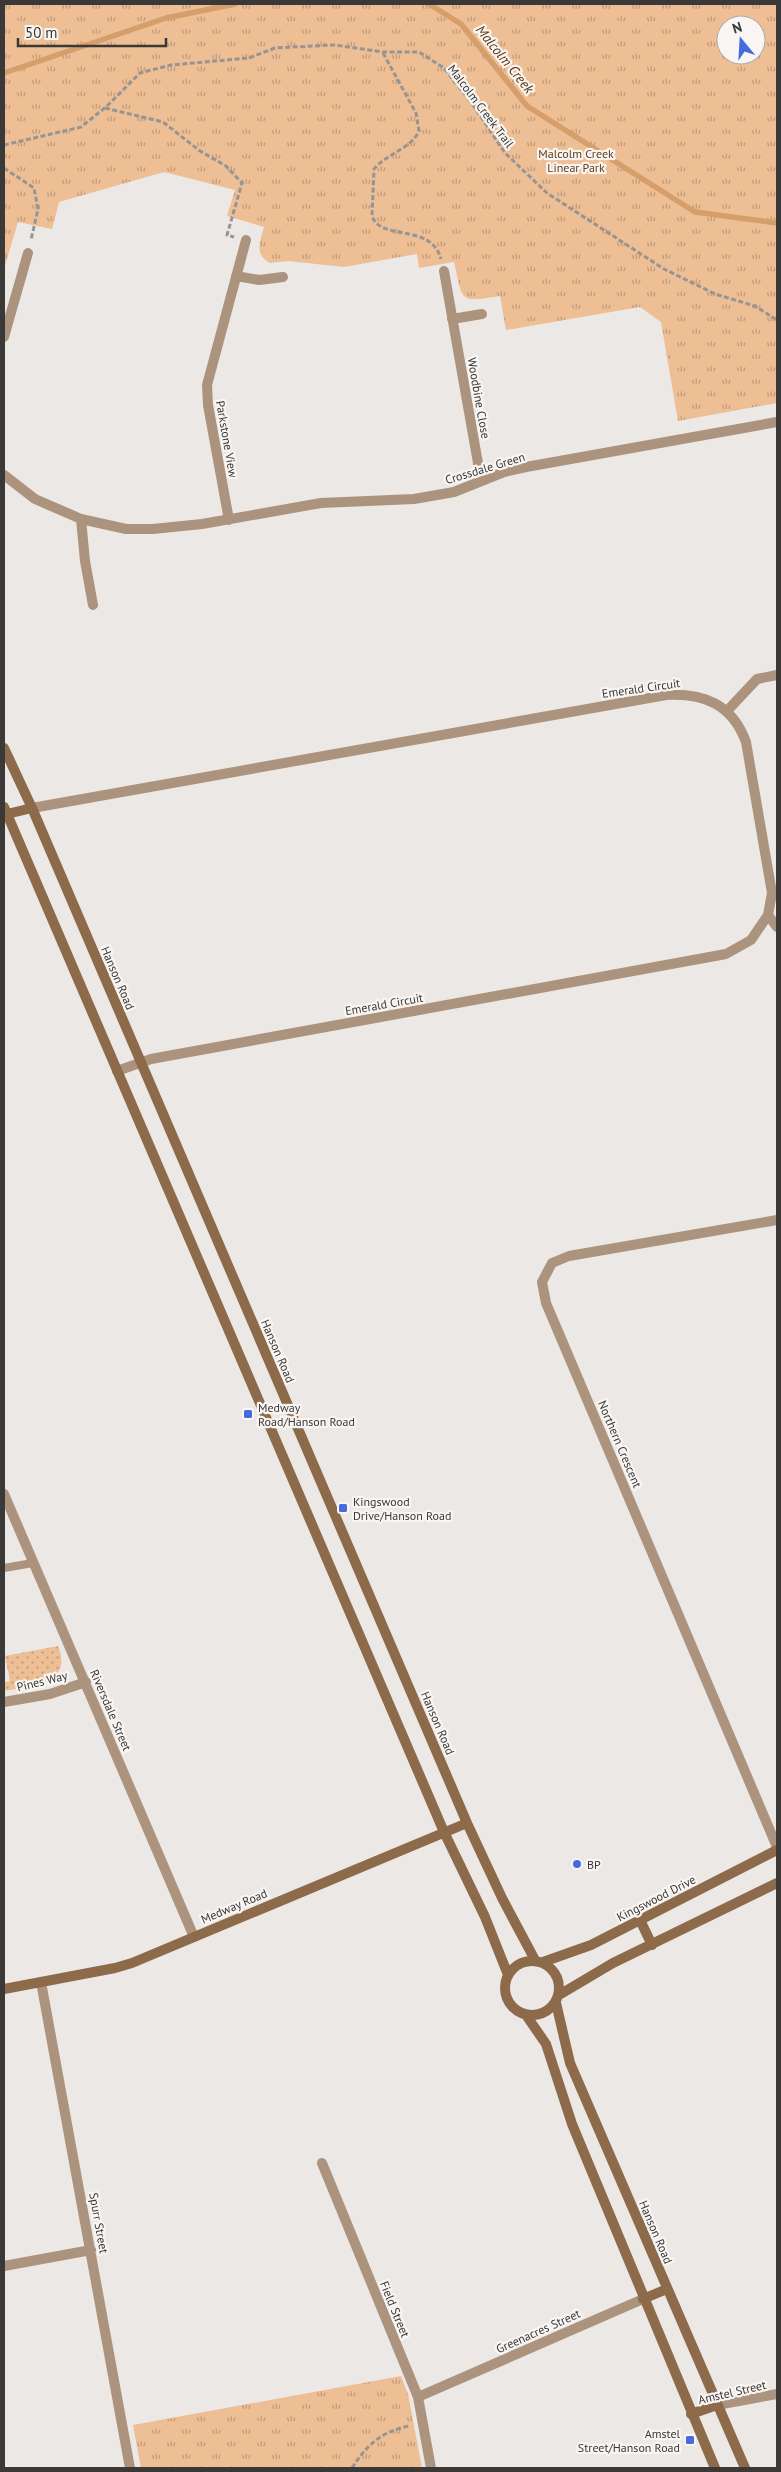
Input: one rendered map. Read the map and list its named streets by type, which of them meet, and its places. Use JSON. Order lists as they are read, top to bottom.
{
  "streets": {
    "street": [
      "Woodbine Close",
      "Parkstone View",
      "Crossdale Green",
      "Emerald Circuit",
      "Hanson Road",
      "Northern Crescent",
      "Pines Way",
      "Riversdale Street",
      "Kingswood Drive",
      "Medway Road",
      "Spurr Street",
      "Field Street",
      "Greenacres Street",
      "Amstel Street"
    ],
    "path": ["Malcolm Creek Trail"]
  },
  "crossings": [
    ["Woodbine Close", "Crossdale Green"],
    ["Parkstone View", "Crossdale Green"],
    ["Emerald Circuit", "Hanson Road"],
    ["Hanson Road", "Kingswood Drive"],
    ["Hanson Road", "Medway Road"],
    ["Hanson Road", "Greenacres Street"],
    ["Hanson Road", "Amstel Street"],
    ["Northern Crescent", "Kingswood Drive"],
    ["Pines Way", "Riversdale Street"],
    ["Riversdale Street", "Medway Road"],
    ["Medway Road", "Spurr Street"],
    ["Field Street", "Greenacres Street"]
  ],
  "water": ["Malcolm Creek"],
  "parks": ["Malcolm Creek Linear Park"],
  "places": {
    "transit": ["Medway Road/Hanson Road", "Kingswood Drive/Hanson Road", "Amstel Street/Hanson Road"],
    "other": ["BP"]
  },
  "scale_bar": "50 m",
  "north": "top"
}
